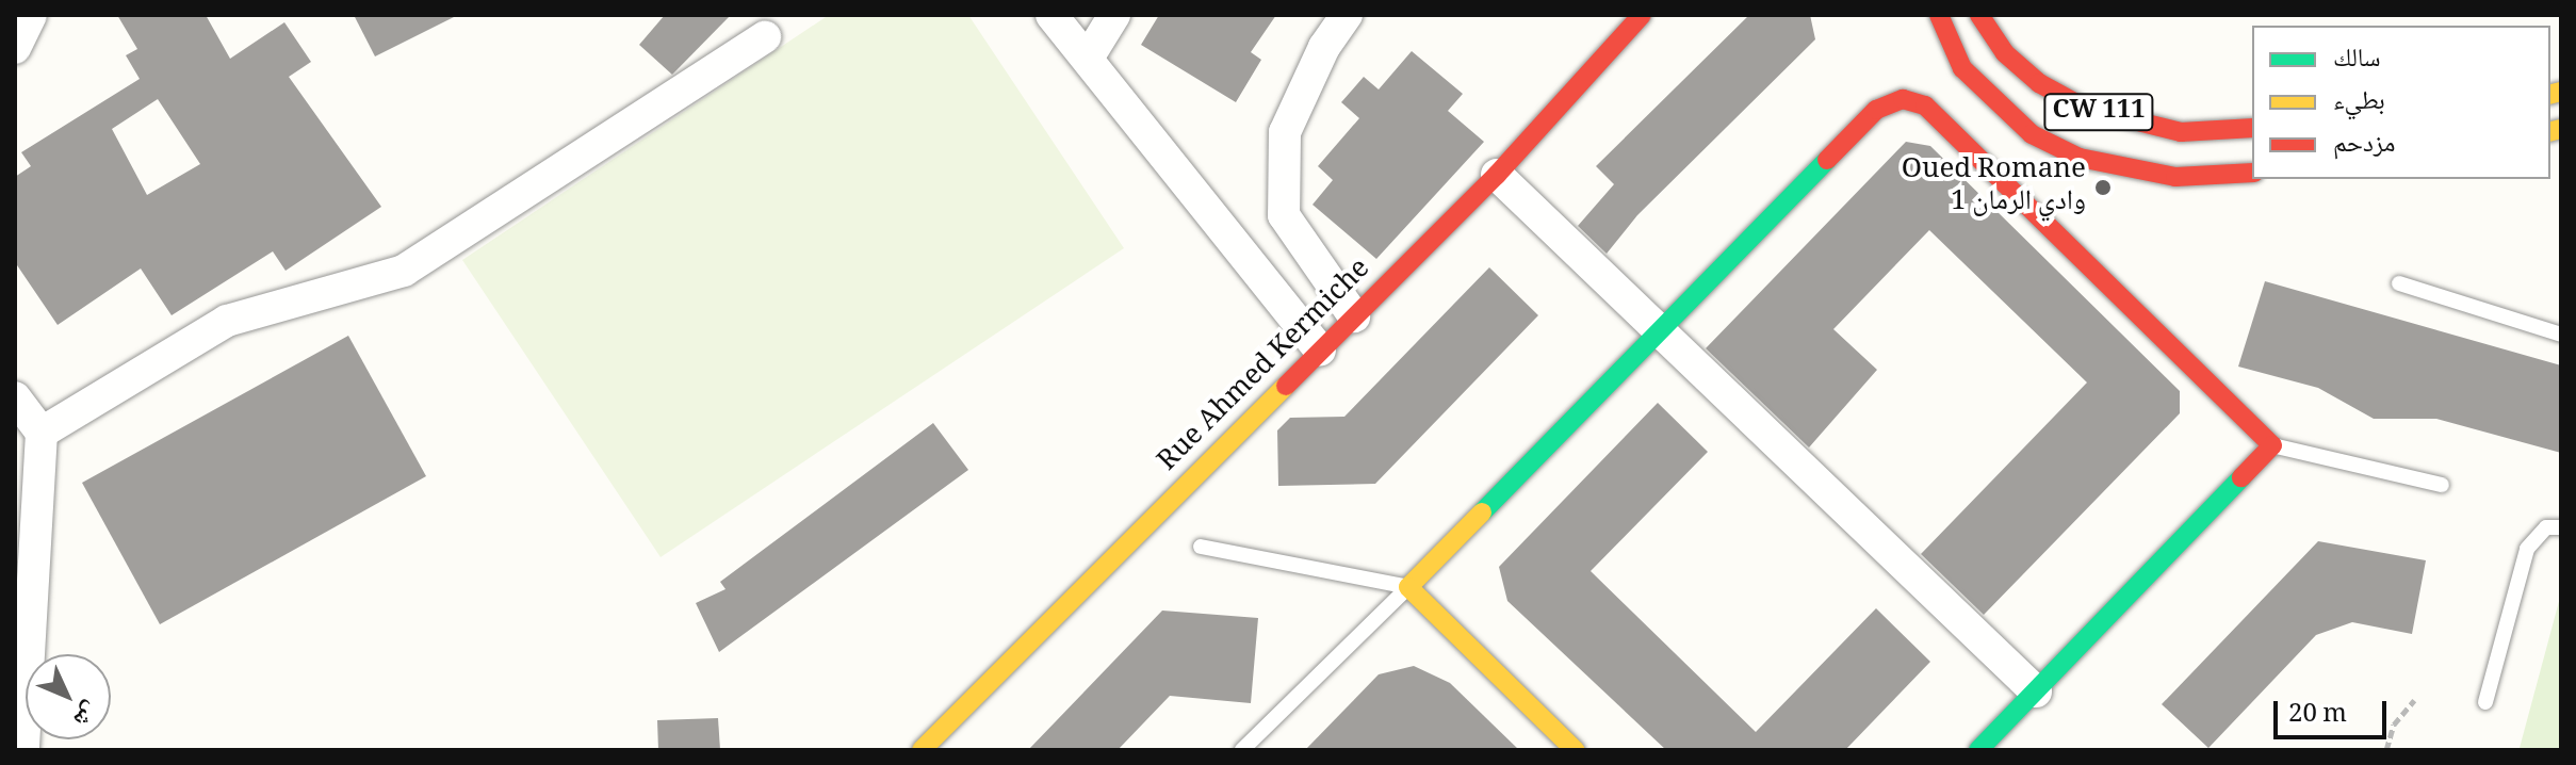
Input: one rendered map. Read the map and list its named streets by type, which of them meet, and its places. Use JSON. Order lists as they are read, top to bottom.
{
  "streets": {
    "street": ["CW 111", "Rue Ahmed Kermiche"]
  },
  "places": ["Oued Romane 1 وادي الرمان"],
  "legend": ["سالك", "بطيء", "مزدحم"],
  "scale_bar": "20 m",
  "north": "bottom right"
}
